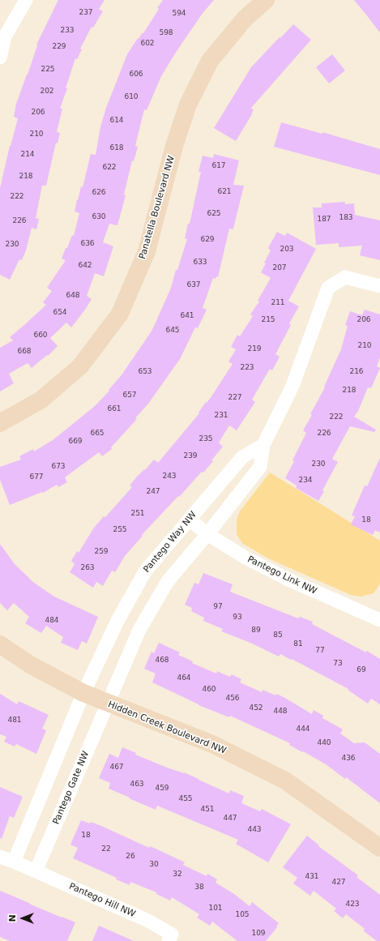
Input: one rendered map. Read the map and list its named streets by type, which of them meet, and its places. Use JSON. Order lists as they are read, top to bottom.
{
  "streets": {
    "street": [
      "Panatella Boulevard NW",
      "Pantego Way NW",
      "Pantego Link NW",
      "Hidden Creek Boulevard NW",
      "Pantego Gate NW",
      "Pantego Hill NW"
    ]
  },
  "crossings": [
    ["Pantego Way NW", "Pantego Link NW"],
    ["Pantego Way NW", "Hidden Creek Boulevard NW"],
    ["Hidden Creek Boulevard NW", "Pantego Gate NW"],
    ["Pantego Gate NW", "Pantego Hill NW"]
  ],
  "house_numbers": [
    "237",
    "594",
    "233",
    "598",
    "602",
    "229",
    "225",
    "606",
    "202",
    "610",
    "206",
    "614",
    "210",
    "618",
    "214",
    "617",
    "622",
    "218",
    "621",
    "626",
    "222",
    "625",
    "630",
    "183",
    "187",
    "226",
    "629",
    "636",
    "230",
    "203",
    "633",
    "642",
    "207",
    "637",
    "648",
    "211",
    "654",
    "641",
    "215",
    "206",
    "645",
    "660",
    "210",
    "219",
    "668",
    "223",
    "653",
    "216",
    "218",
    "657",
    "227",
    "661",
    "231",
    "222",
    "665",
    "226",
    "235",
    "669",
    "239",
    "230",
    "673",
    "243",
    "677",
    "234",
    "247",
    "251",
    "18",
    "255",
    "259",
    "263",
    "97",
    "93",
    "484",
    "89",
    "85",
    "81",
    "77",
    "468",
    "73",
    "69",
    "464",
    "460",
    "456",
    "452",
    "448",
    "481",
    "444",
    "440",
    "436",
    "467",
    "463",
    "459",
    "455",
    "451",
    "447",
    "443",
    "18",
    "22",
    "26",
    "30",
    "32",
    "431",
    "427",
    "38",
    "423",
    "101",
    "105",
    "109"
  ],
  "north": "left"
}
